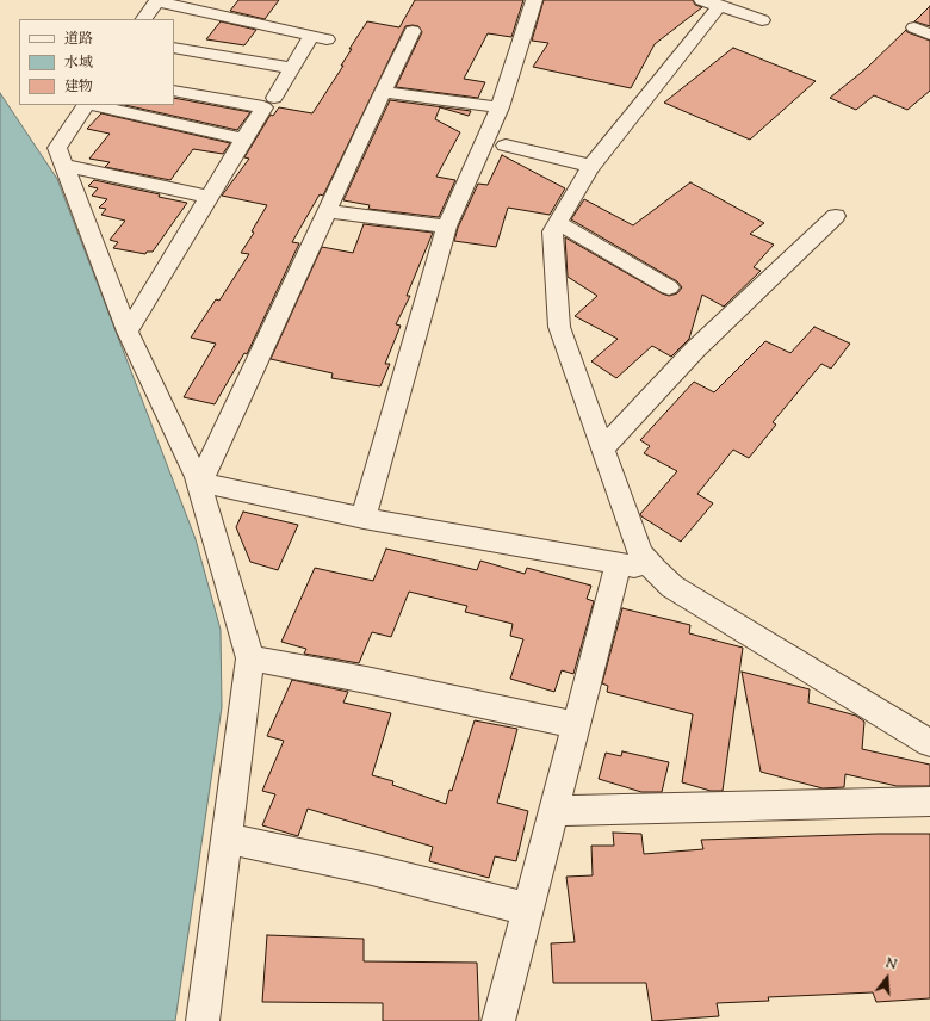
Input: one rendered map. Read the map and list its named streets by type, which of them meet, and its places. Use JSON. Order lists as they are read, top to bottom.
{
  "legend": ["道路", "水域", "建物"],
  "north": "top"
}
